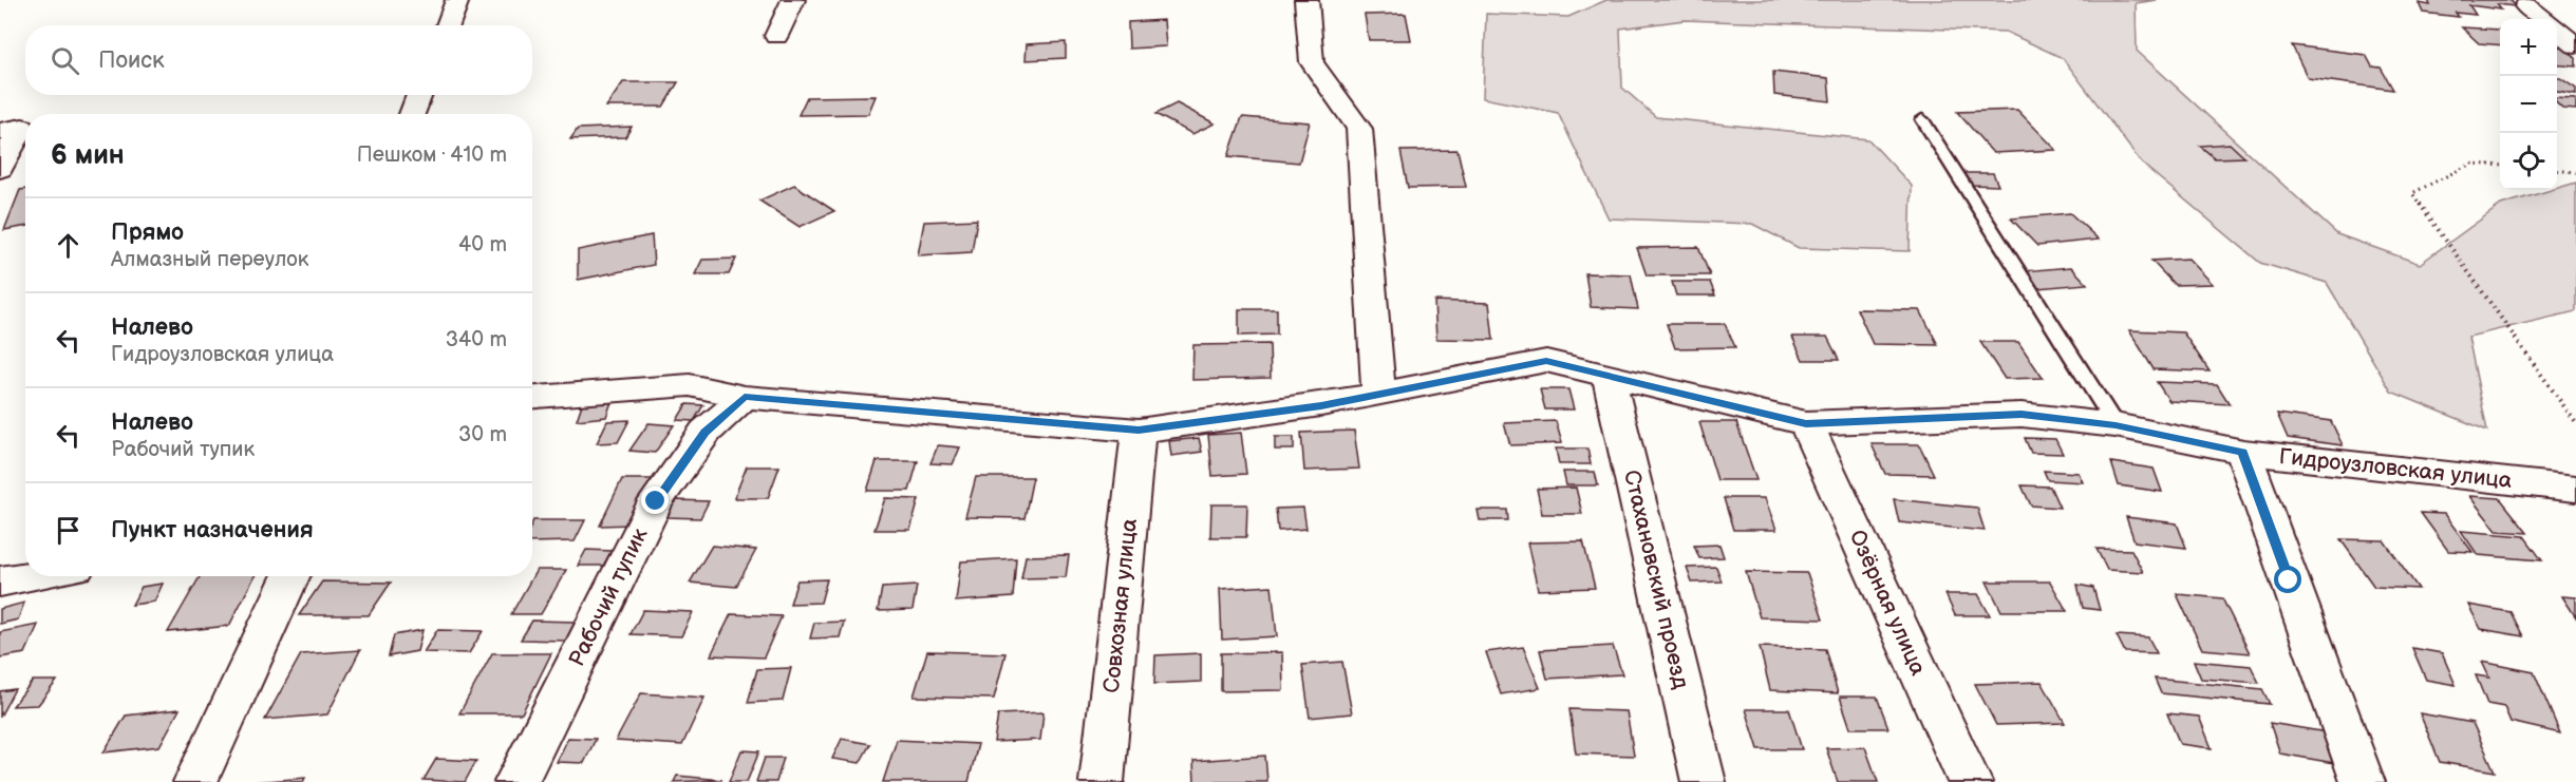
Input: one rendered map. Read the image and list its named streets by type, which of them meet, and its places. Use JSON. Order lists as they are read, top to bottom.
{
  "streets": {
    "street": [
      "Гидроузловская улица",
      "Стахановский проезд",
      "Рабочий тупик",
      "Озёрная улица",
      "Совхозная улица"
    ]
  },
  "crossings": [
    ["Гидроузловская улица", "Стахановский проезд"],
    ["Гидроузловская улица", "Рабочий тупик"],
    ["Гидроузловская улица", "Озёрная улица"],
    ["Гидроузловская улица", "Совхозная улица"]
  ],
  "page": {
    "map_buttons": ["+", "−"],
    "search": "Поиск",
    "heading": ["6 мин", "Пешком · 410 m"],
    "list": [
      ["Прямо", "Алмазный переулок", "40 m"],
      ["Налево", "Гидроузловская улица", "340 m"],
      ["Налево", "Рабочий тупик", "30 m"],
      "Пункт назначения"
    ]
  }
}
